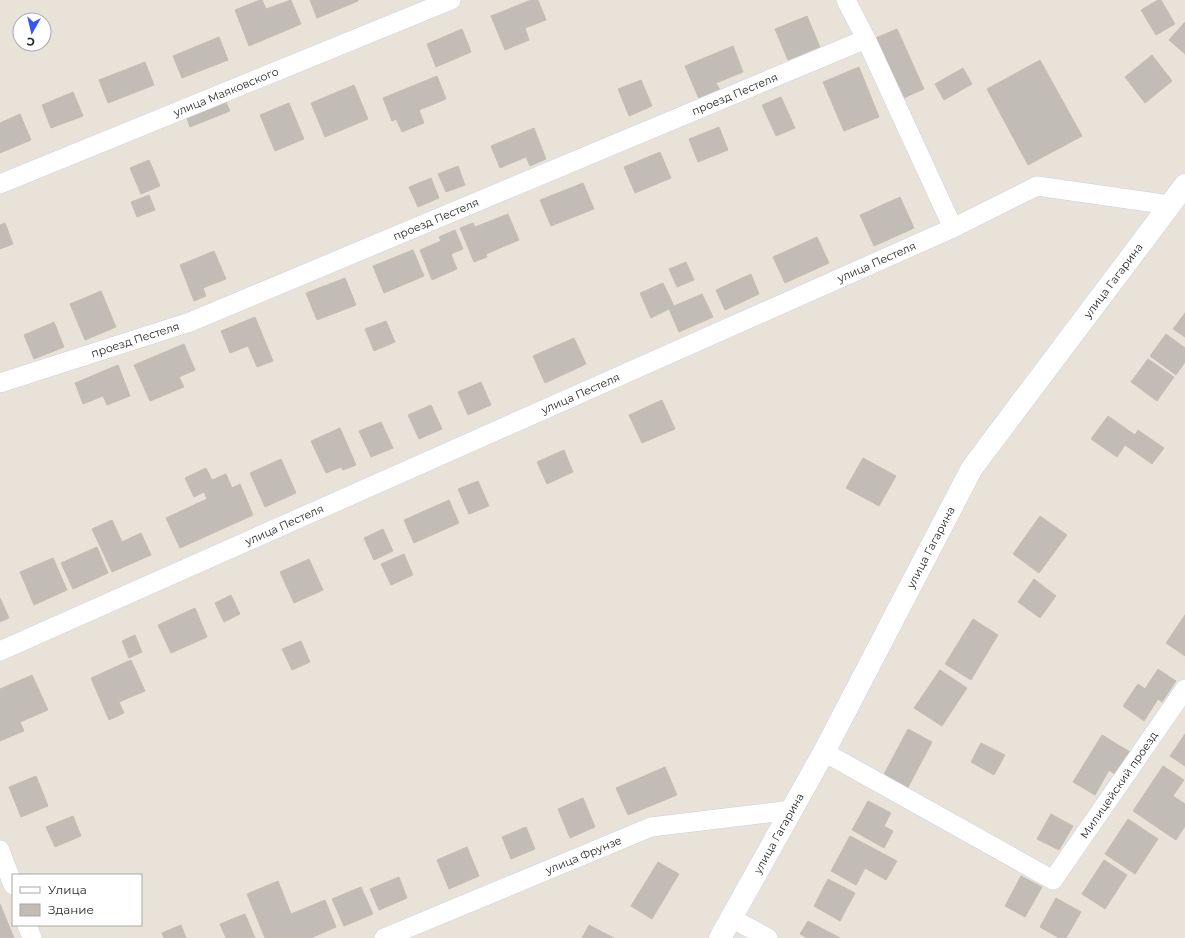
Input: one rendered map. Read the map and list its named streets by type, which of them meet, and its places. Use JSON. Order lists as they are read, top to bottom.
{
  "streets": {
    "main road": ["улица Гагарина"],
    "street": [
      "улица Маяковского",
      "проезд Пестеля",
      "улица Пестеля",
      "Милицейский проезд",
      "улица Фрунзе"
    ]
  },
  "crossings": [
    ["улица Пестеля", "улица Гагарина"],
    ["улица Гагарина", "Милицейский проезд"],
    ["улица Гагарина", "улица Фрунзе"]
  ],
  "legend": ["Улица", "Здание"],
  "north": "bottom"
}
